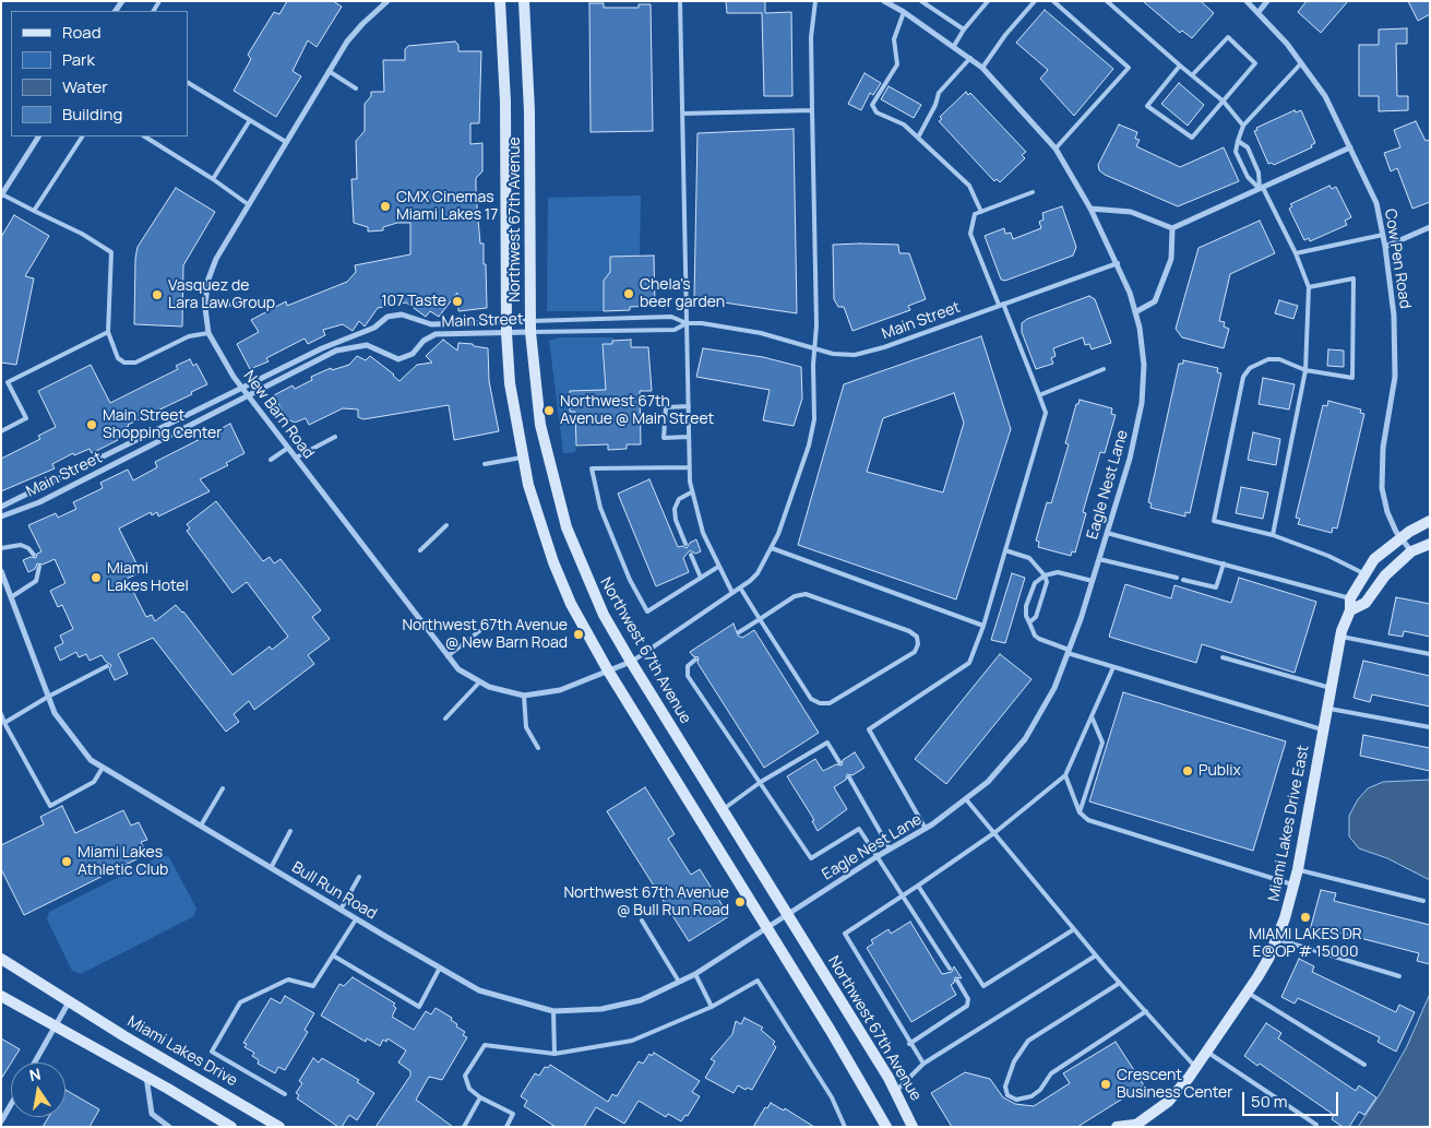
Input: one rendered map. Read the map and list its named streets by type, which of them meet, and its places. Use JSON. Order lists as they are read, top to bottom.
{
  "streets": {
    "main road": ["Northwest 67th Avenue", "Miami Lakes Drive East", "Miami Lakes Drive"],
    "street": [
      "Cow Pen Road",
      "Main Street",
      "New Barn Road",
      "Eagle Nest Lane",
      "Bull Run Road"
    ]
  },
  "crossings": [
    ["Northwest 67th Avenue", "Main Street"],
    ["Northwest 67th Avenue", "New Barn Road"],
    ["Northwest 67th Avenue", "Eagle Nest Lane"],
    ["Northwest 67th Avenue", "Bull Run Road"],
    ["Cow Pen Road", "Miami Lakes Drive East"],
    ["Main Street", "New Barn Road"],
    ["Main Street", "Eagle Nest Lane"],
    ["Eagle Nest Lane", "Bull Run Road"]
  ],
  "places": [
    "CMX Cinemas Miami Lakes 17",
    "Chela's beer garden",
    "Vasquez de Lara Law Group",
    "107 Taste",
    "Northwest 67th Avenue @ Main Street",
    "Main Street Shopping Center",
    "Miami Lakes Hotel",
    "Northwest 67th Avenue @ New Barn Road",
    "Publix",
    "Miami Lakes Athletic Club",
    "Northwest 67th Avenue @ Bull Run Road",
    "MIAMI LAKES DR E@OP # 15000",
    "Crescent Business Center"
  ],
  "legend": [
    "Road",
    "Park",
    "Water",
    "Building"
  ],
  "scale_bar": "50 m",
  "north": "top"
}
